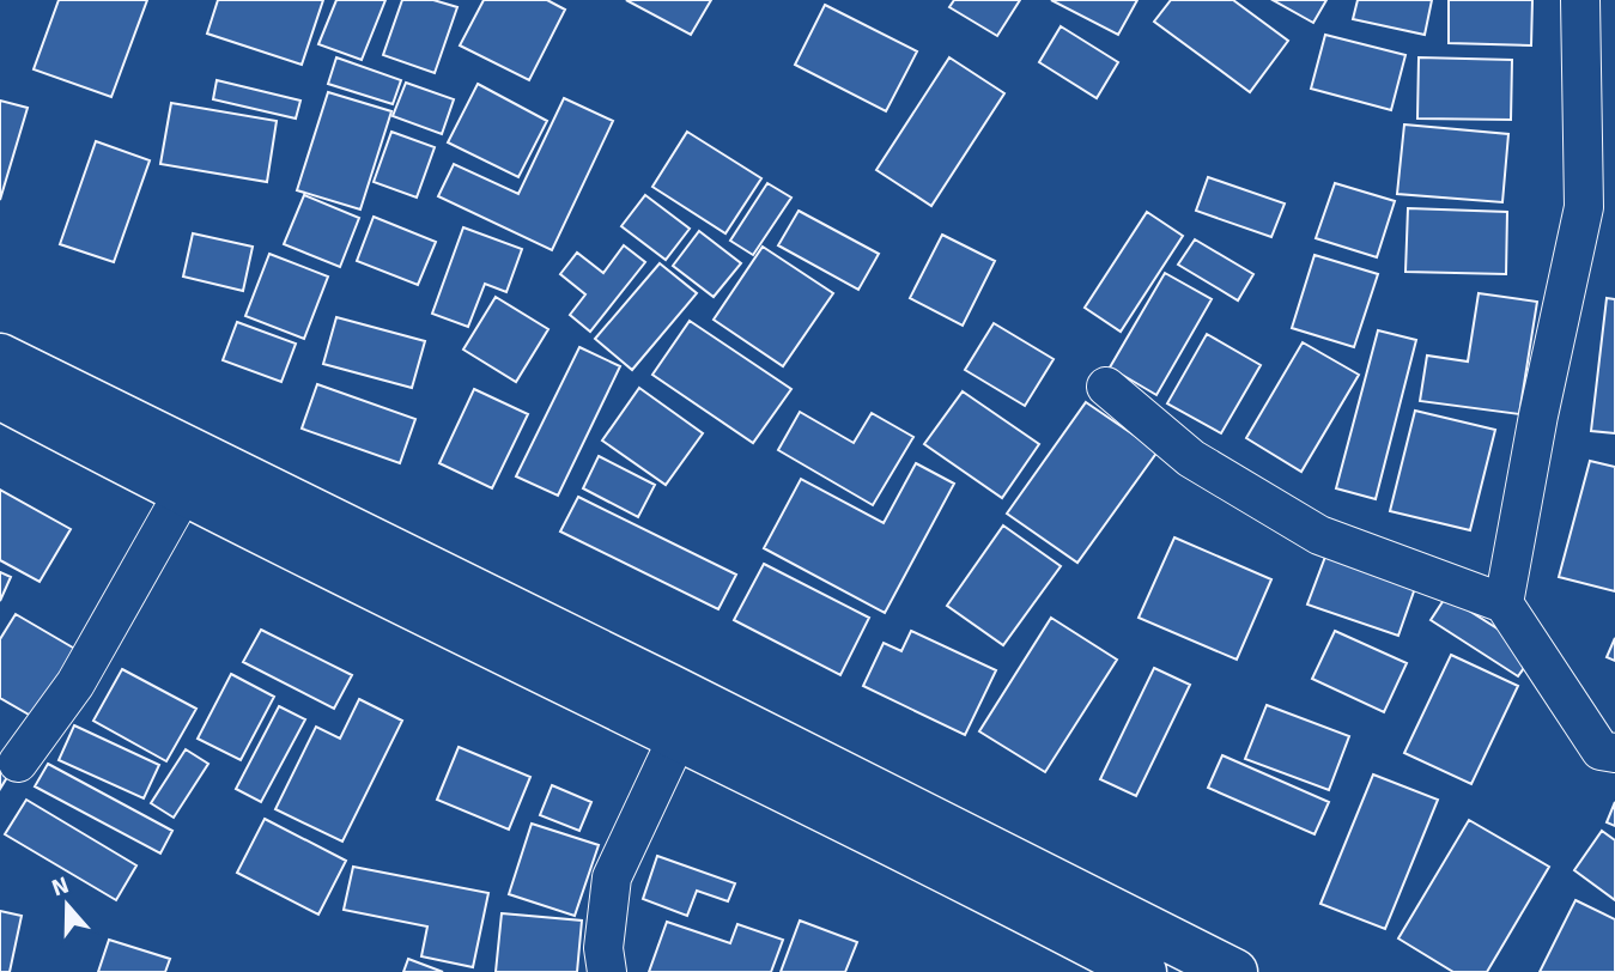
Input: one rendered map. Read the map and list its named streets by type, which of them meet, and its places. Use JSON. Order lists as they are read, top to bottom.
{
  "north": "top"
}
